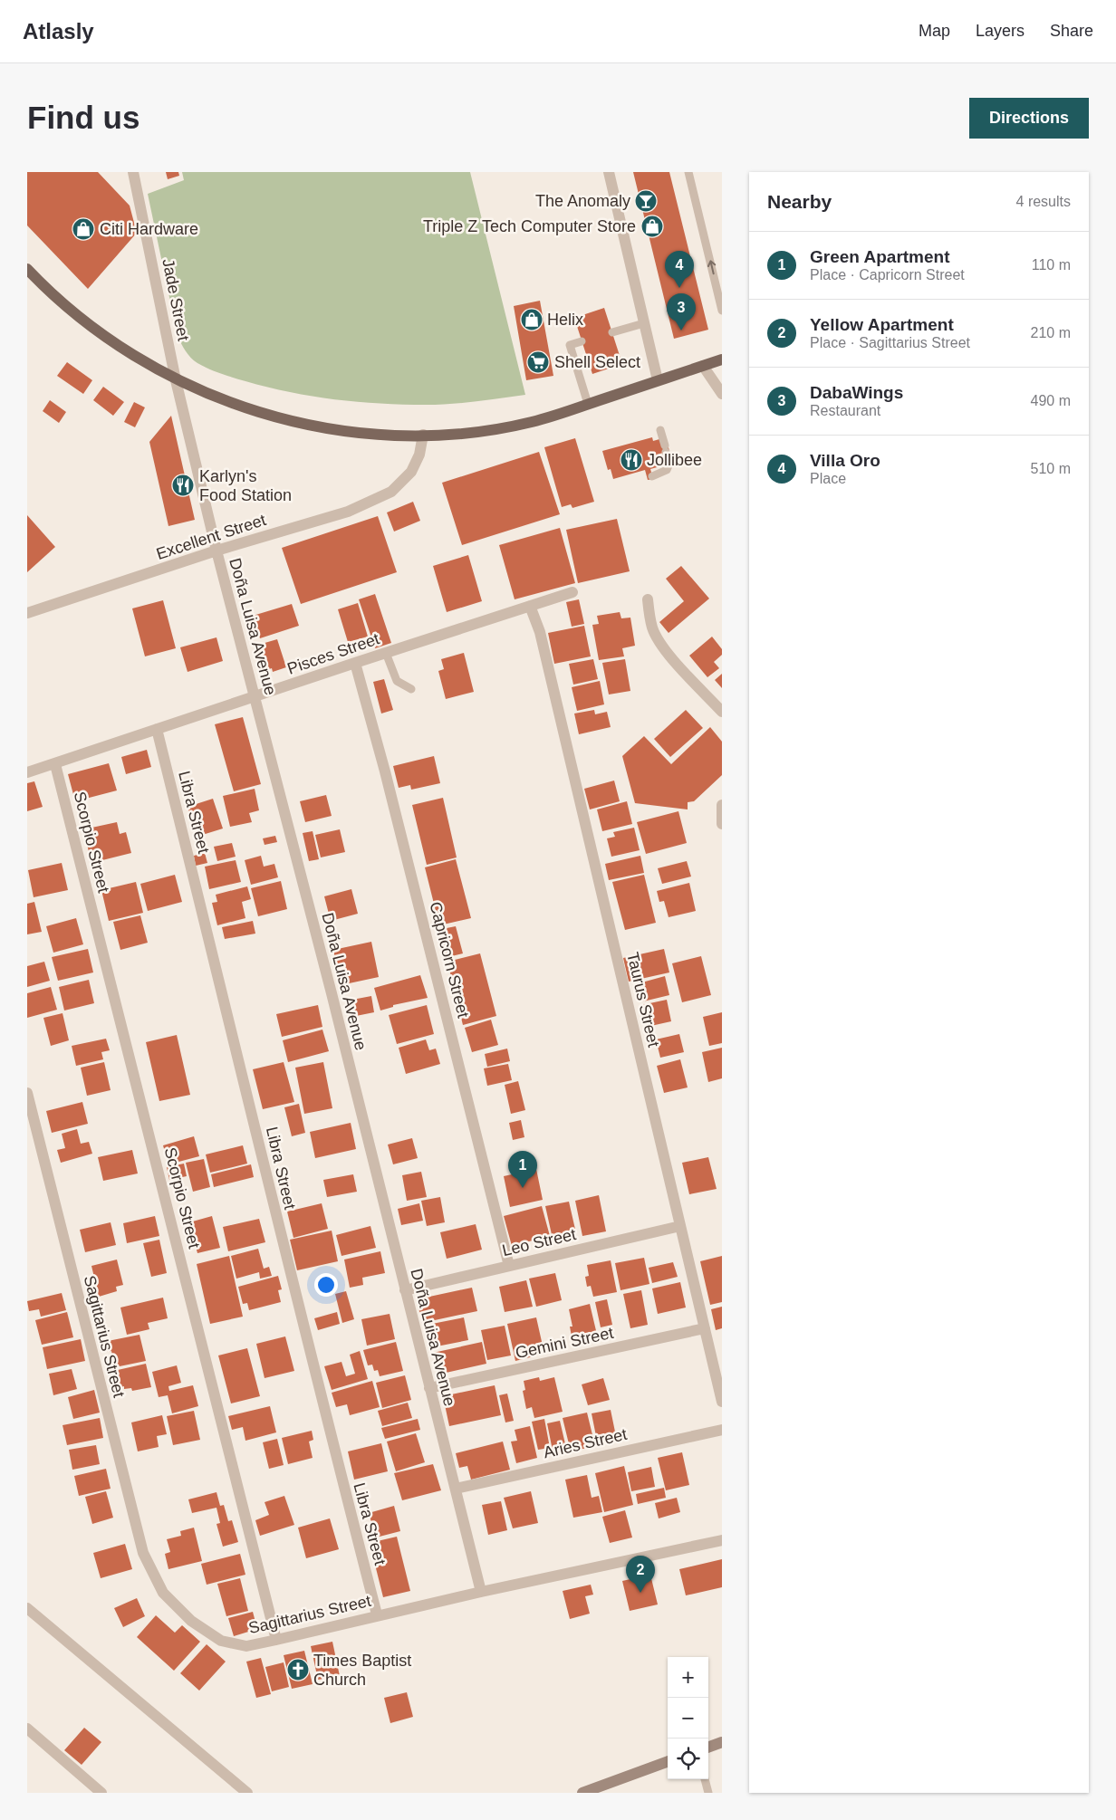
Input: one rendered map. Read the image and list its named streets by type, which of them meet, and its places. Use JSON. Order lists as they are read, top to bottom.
{
  "streets": {
    "street": [
      "Jade Street",
      "Excellent Street",
      "Doña Luisa Avenue",
      "Pisces Street",
      "Libra Street",
      "Scorpio Street",
      "Capricorn Street",
      "Taurus Street",
      "Leo Street",
      "Sagittarius Street",
      "Gemini Street",
      "Aries Street"
    ]
  },
  "crossings": [
    ["Jade Street", "Doña Luisa Avenue"],
    ["Excellent Street", "Doña Luisa Avenue"],
    ["Doña Luisa Avenue", "Pisces Street"],
    ["Doña Luisa Avenue", "Leo Street"],
    ["Doña Luisa Avenue", "Sagittarius Street"],
    ["Doña Luisa Avenue", "Gemini Street"],
    ["Doña Luisa Avenue", "Aries Street"],
    ["Pisces Street", "Libra Street"],
    ["Pisces Street", "Scorpio Street"],
    ["Pisces Street", "Capricorn Street"],
    ["Pisces Street", "Taurus Street"],
    ["Libra Street", "Sagittarius Street"],
    ["Scorpio Street", "Sagittarius Street"],
    ["Capricorn Street", "Leo Street"],
    ["Taurus Street", "Leo Street"],
    ["Taurus Street", "Gemini Street"]
  ],
  "places": {
    "bar": ["The Anomaly"],
    "shop": ["Triple Z Tech Computer Store", "Citi Hardware", "Helix"],
    "supermarket": ["Shell Select"],
    "restaurant": ["Jollibee", "Karlyn's Food Station"],
    "church": ["Times Baptist Church"]
  },
  "page": {
    "header": "Atlasly",
    "nav": ["Map", "Layers", "Share"],
    "buttons": "Directions",
    "title": "Find us",
    "heading": ["Nearby", "4 results"],
    "list": [
      {
        "mark": "1",
        "name": "Green Apartment",
        "note": "Place · Capricorn Street",
        "value": "110 m"
      },
      {
        "mark": "2",
        "name": "Yellow Apartment",
        "note": "Place · Sagittarius Street",
        "value": "210 m"
      },
      {
        "mark": "3",
        "name": "DabaWings",
        "note": "Restaurant",
        "value": "490 m"
      },
      {
        "mark": "4",
        "name": "Villa Oro",
        "note": "Place",
        "value": "510 m"
      }
    ],
    "pins": [
      "4",
      "3",
      "1",
      "2"
    ],
    "map_buttons": ["+", "−"]
  }
}
